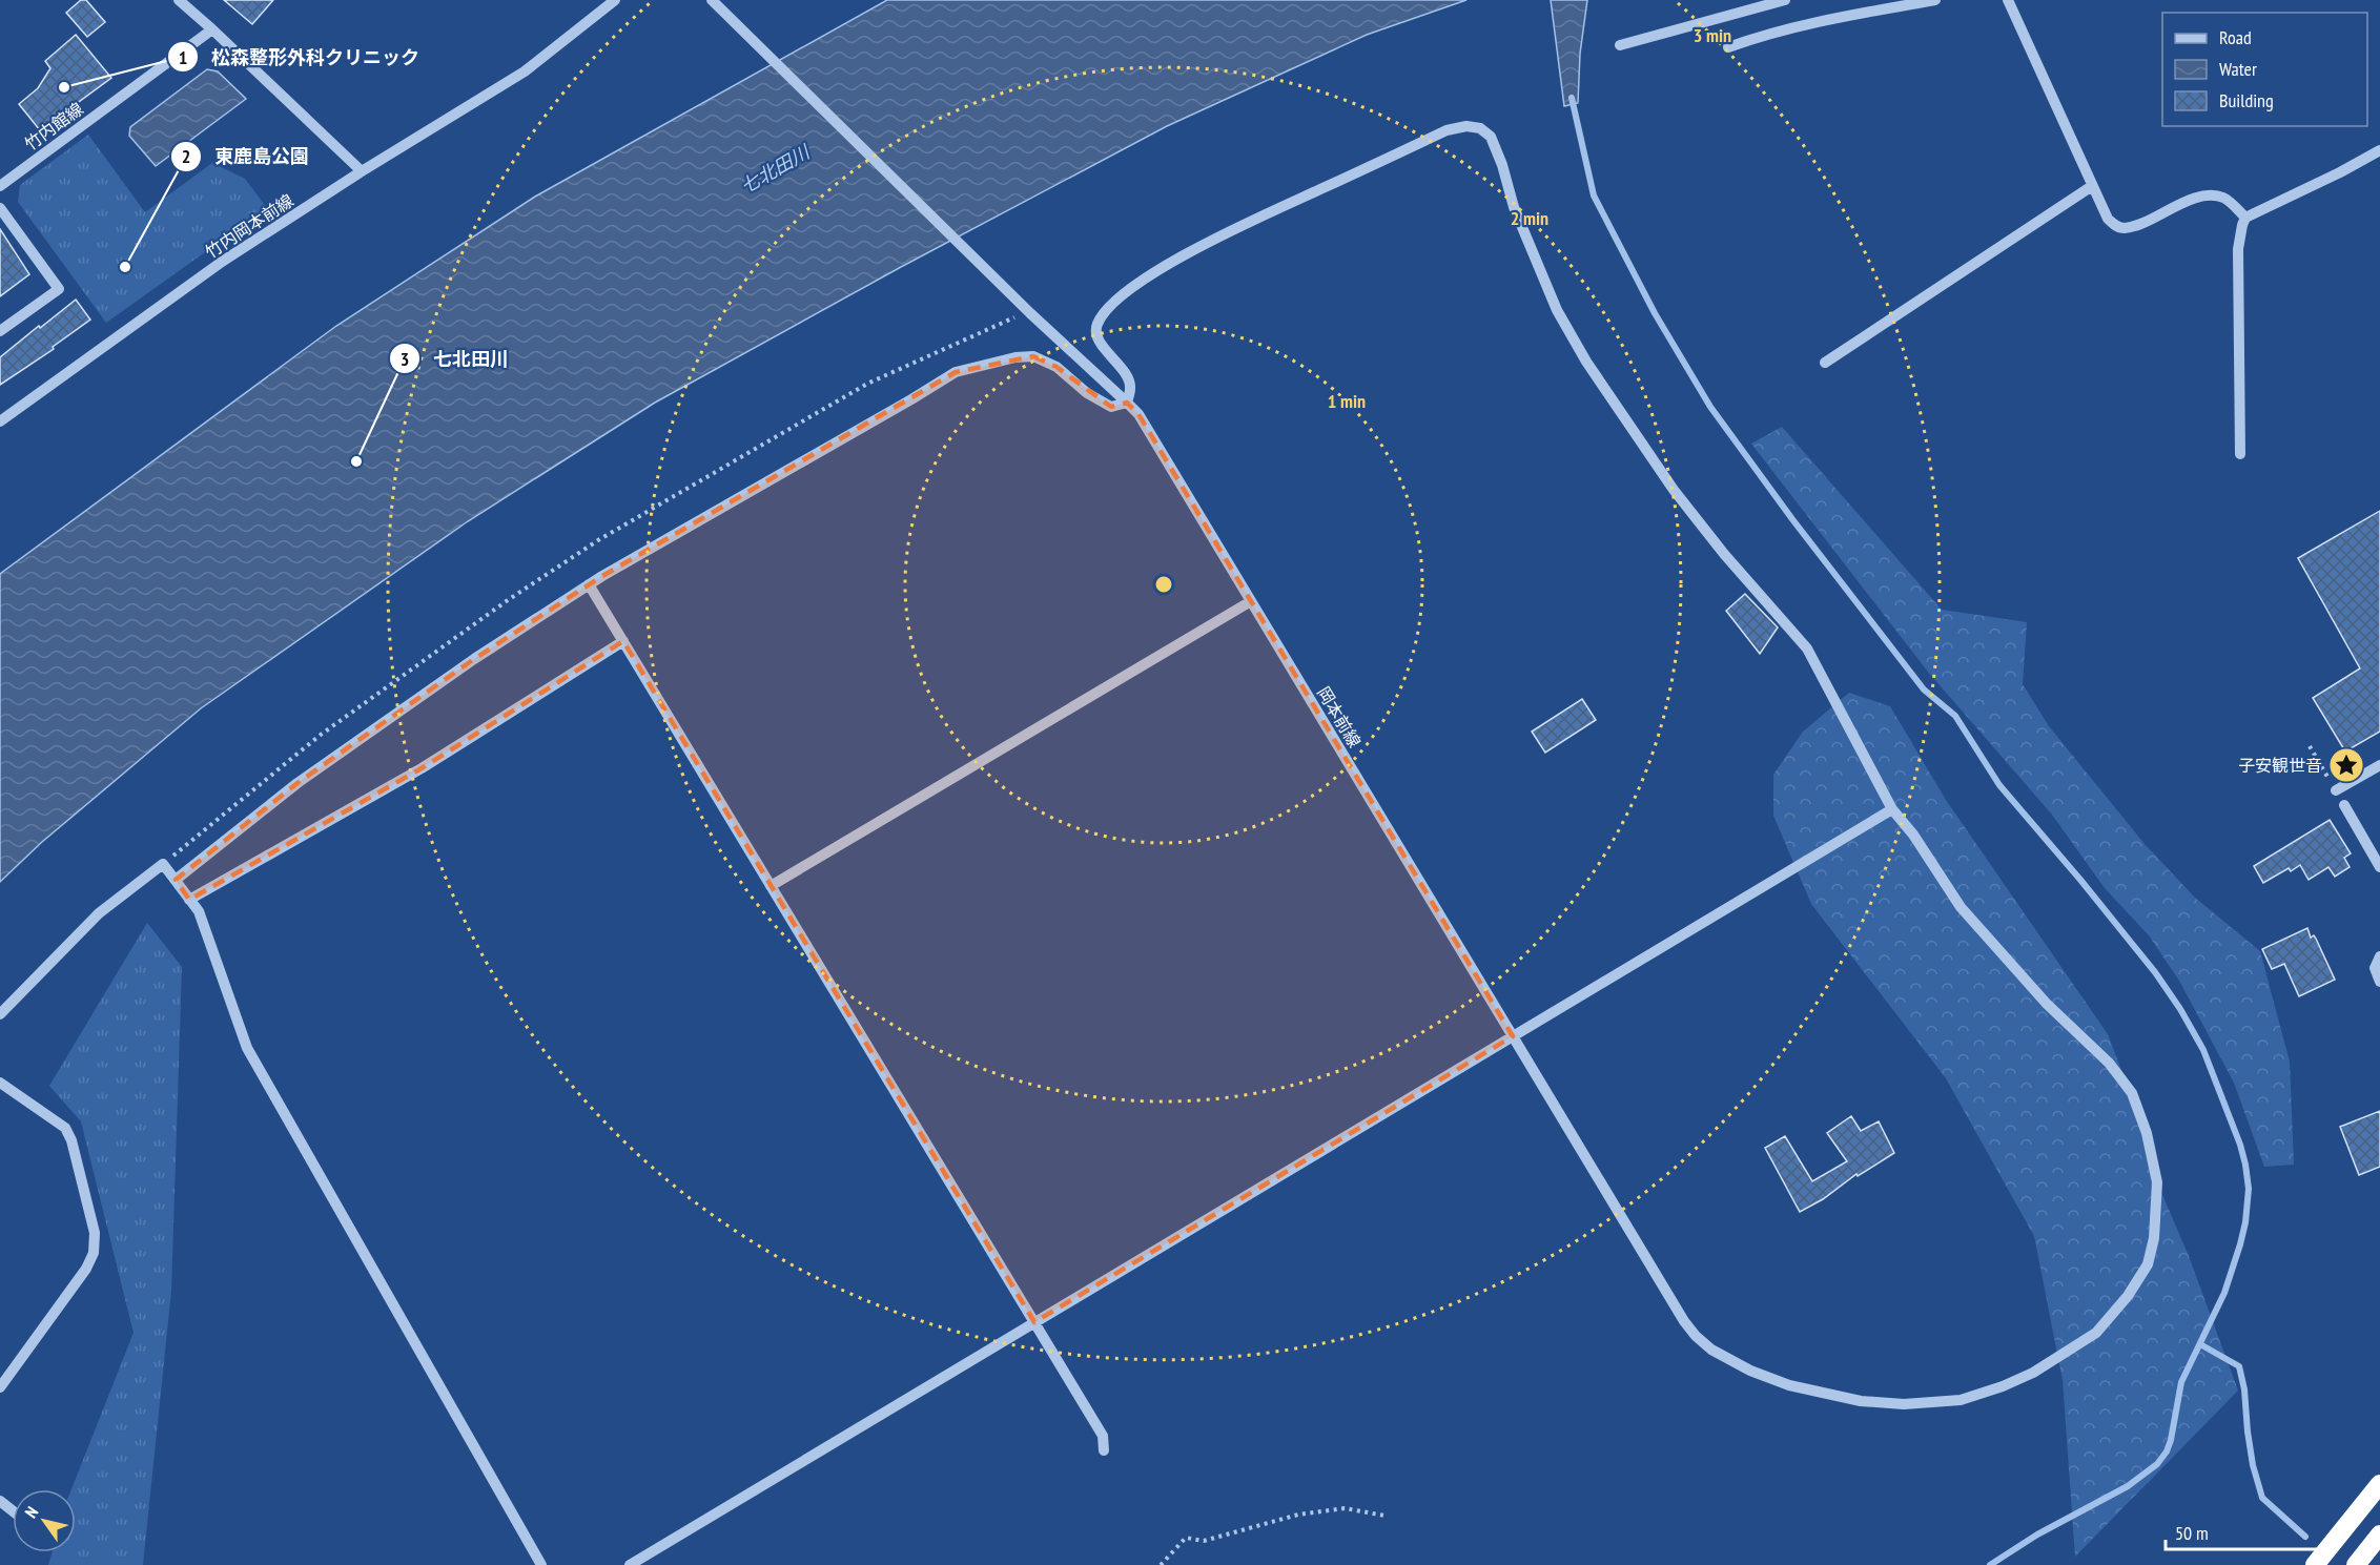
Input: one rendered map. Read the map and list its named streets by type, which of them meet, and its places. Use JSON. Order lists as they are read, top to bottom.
{
  "streets": {
    "street": ["竹内館線", "竹内岡本前線", "岡本前線"]
  },
  "water": ["七北田川"],
  "places": {
    "other": ["松森整形外科クリニック", "東鹿島公園", "七北田川"],
    "place": ["子安観世音"]
  },
  "legend": ["Road", "Water", "Building"],
  "scale_bar": "50 m",
  "north": "top left",
  "rings": ["3 min", "2 min", "1 min"]
}
